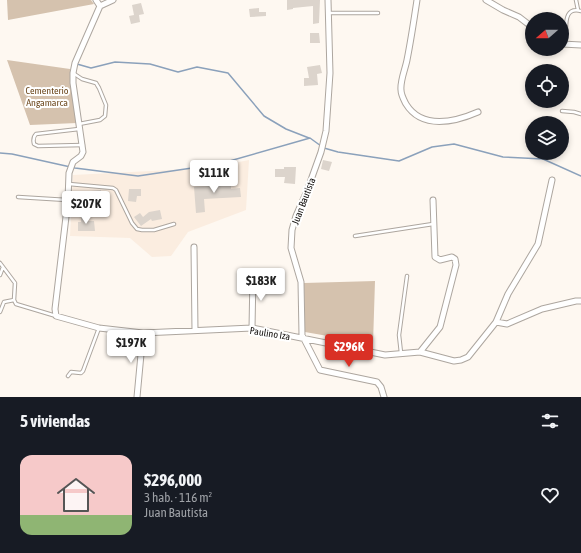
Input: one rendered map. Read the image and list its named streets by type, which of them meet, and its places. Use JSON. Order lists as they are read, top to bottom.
{
  "streets": {
    "street": ["Juan Bautista", "Paulino Iza"]
  },
  "crossings": [
    ["Juan Bautista", "Paulino Iza"]
  ],
  "parks": ["Cementerio Angamarca"],
  "north": "left",
  "page": {
    "price": [
      "$111K",
      "$207K",
      "$183K",
      "$197K",
      "$296K"
    ],
    "heading": "5 viviendas",
    "list": [
      {
        "name": "$296,000",
        "note": "3 hab. · 116 m² · Juan Bautista"
      }
    ]
  }
}
